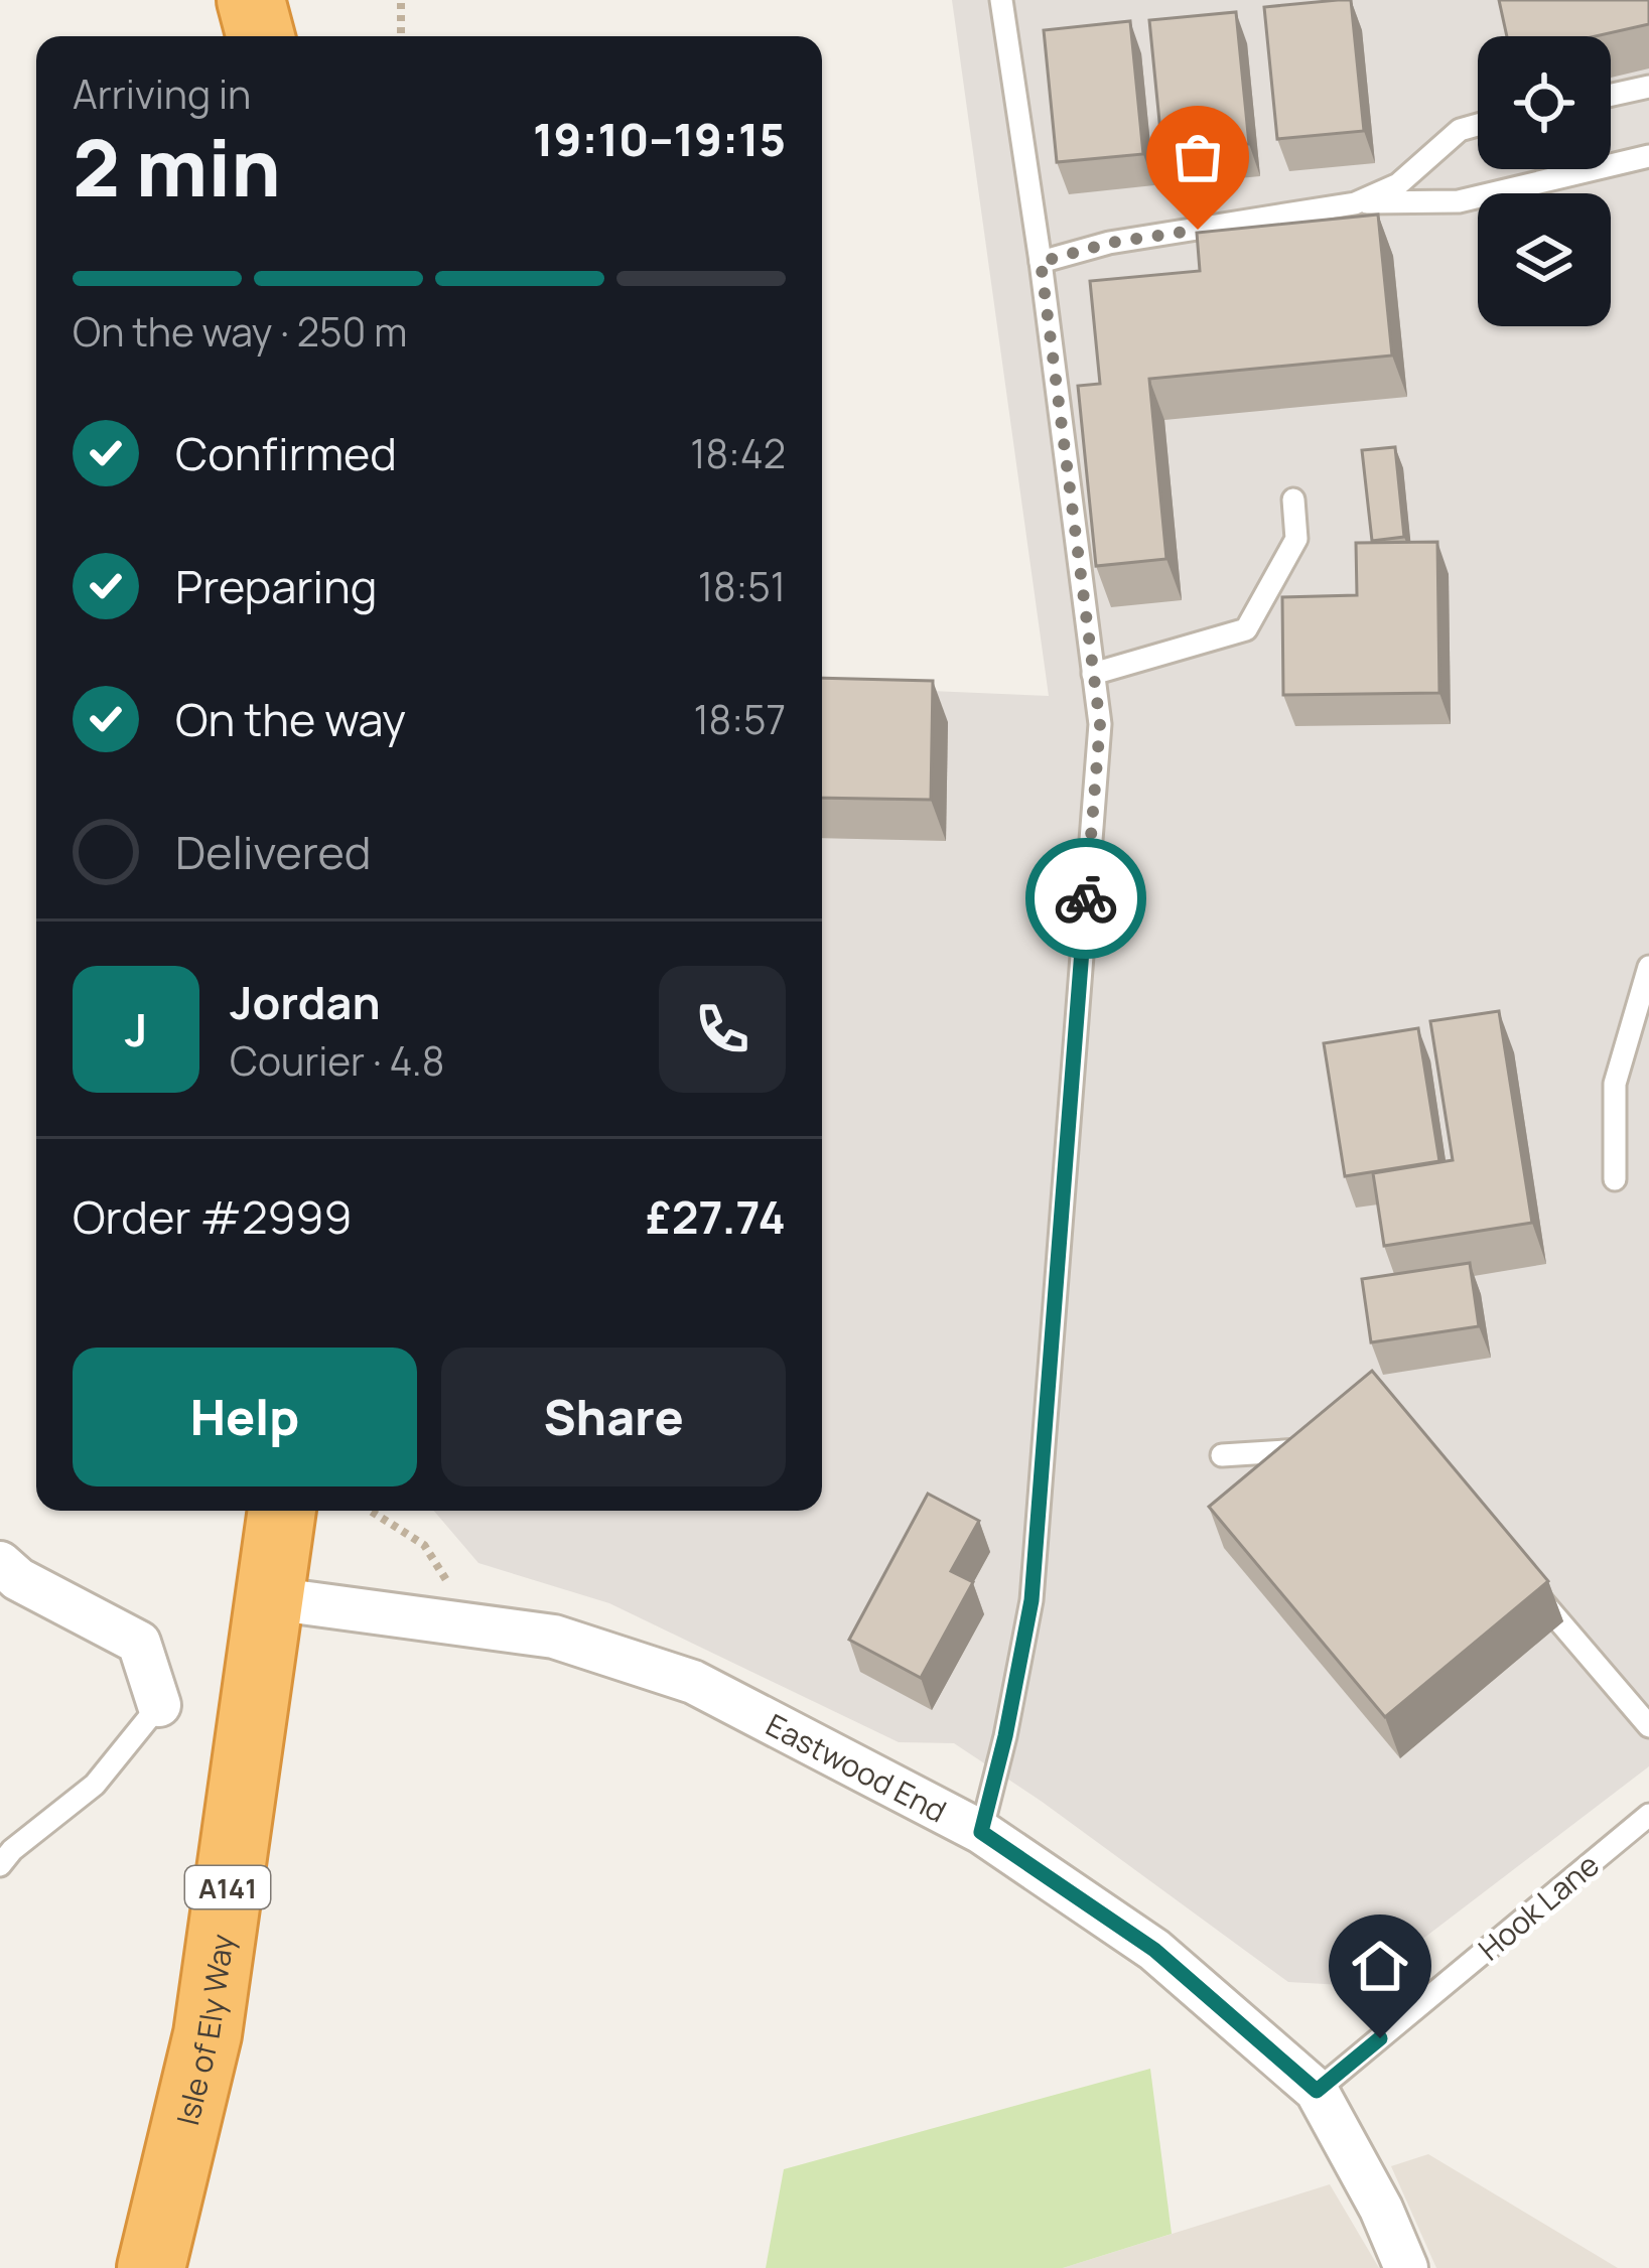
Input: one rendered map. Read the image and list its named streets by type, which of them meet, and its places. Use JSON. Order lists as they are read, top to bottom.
{
  "streets": {
    "highway": ["A141", "Isle of Ely Way"],
    "street": ["Eastwood End"],
    "lane": ["Hook Lane"]
  },
  "crossings": [
    ["Eastwood End", "Hook Lane"],
    ["Eastwood End", "Isle of Ely Way"]
  ],
  "page": {
    "heading": ["2 min", "Arriving in", "19:10–19:15"],
    "panel": [
      "Jordan",
      "Courier · 4.8",
      "Order #2999",
      "£27.74"
    ],
    "bar": "On the way · 250 m",
    "list": [
      ["Confirmed", "18:42"],
      ["Preparing", "18:51"],
      ["On the way", "18:57"],
      "Delivered"
    ],
    "round": "J",
    "buttons": ["Help", "Share"]
  }
}
